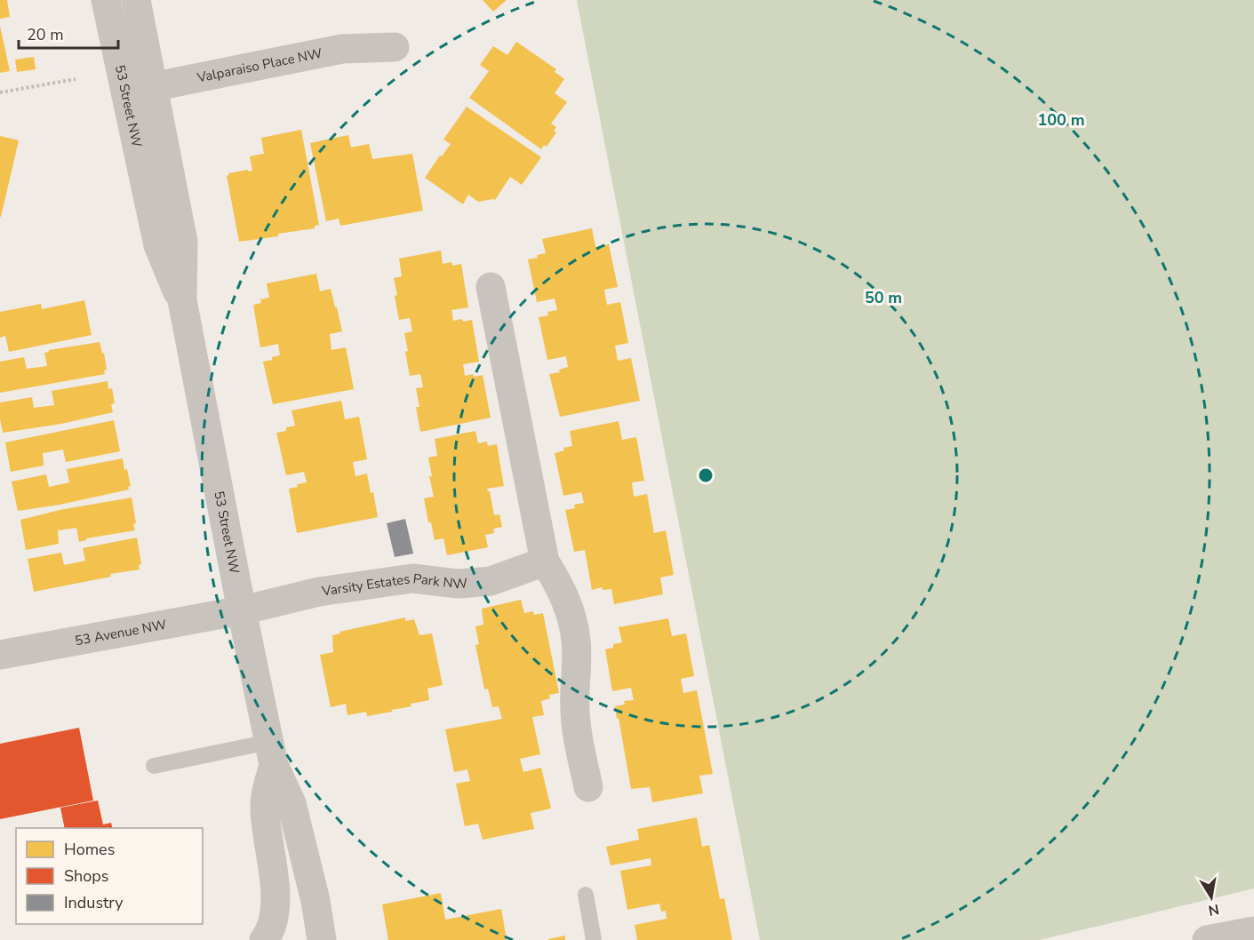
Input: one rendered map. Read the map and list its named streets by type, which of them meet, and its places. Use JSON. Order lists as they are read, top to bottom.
{
  "streets": {
    "street": [
      "Valparaiso Place NW",
      "53 Street NW",
      "Varsity Estates Park NW",
      "53 Avenue NW"
    ]
  },
  "crossings": [
    ["Valparaiso Place NW", "53 Street NW"],
    ["53 Street NW", "Varsity Estates Park NW"],
    ["53 Street NW", "53 Avenue NW"],
    ["Varsity Estates Park NW", "53 Avenue NW"]
  ],
  "legend": ["Homes", "Shops", "Industry"],
  "scale_bar": "20 m",
  "north": "bottom",
  "rings": ["100 m", "50 m"]
}
